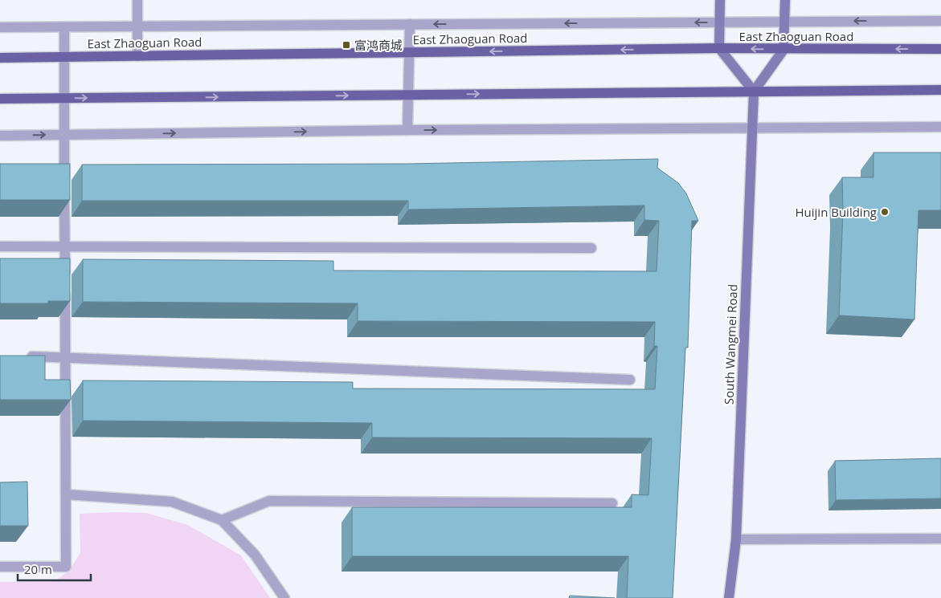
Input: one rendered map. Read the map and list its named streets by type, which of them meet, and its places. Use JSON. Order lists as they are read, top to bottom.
{
  "streets": {
    "main road": ["East Zhaoguan Road", "South Wangmei Road"]
  },
  "places": {
    "transit": ["富鸿商城"],
    "other": ["Huijin Building"]
  },
  "scale_bar": "20 m"
}
